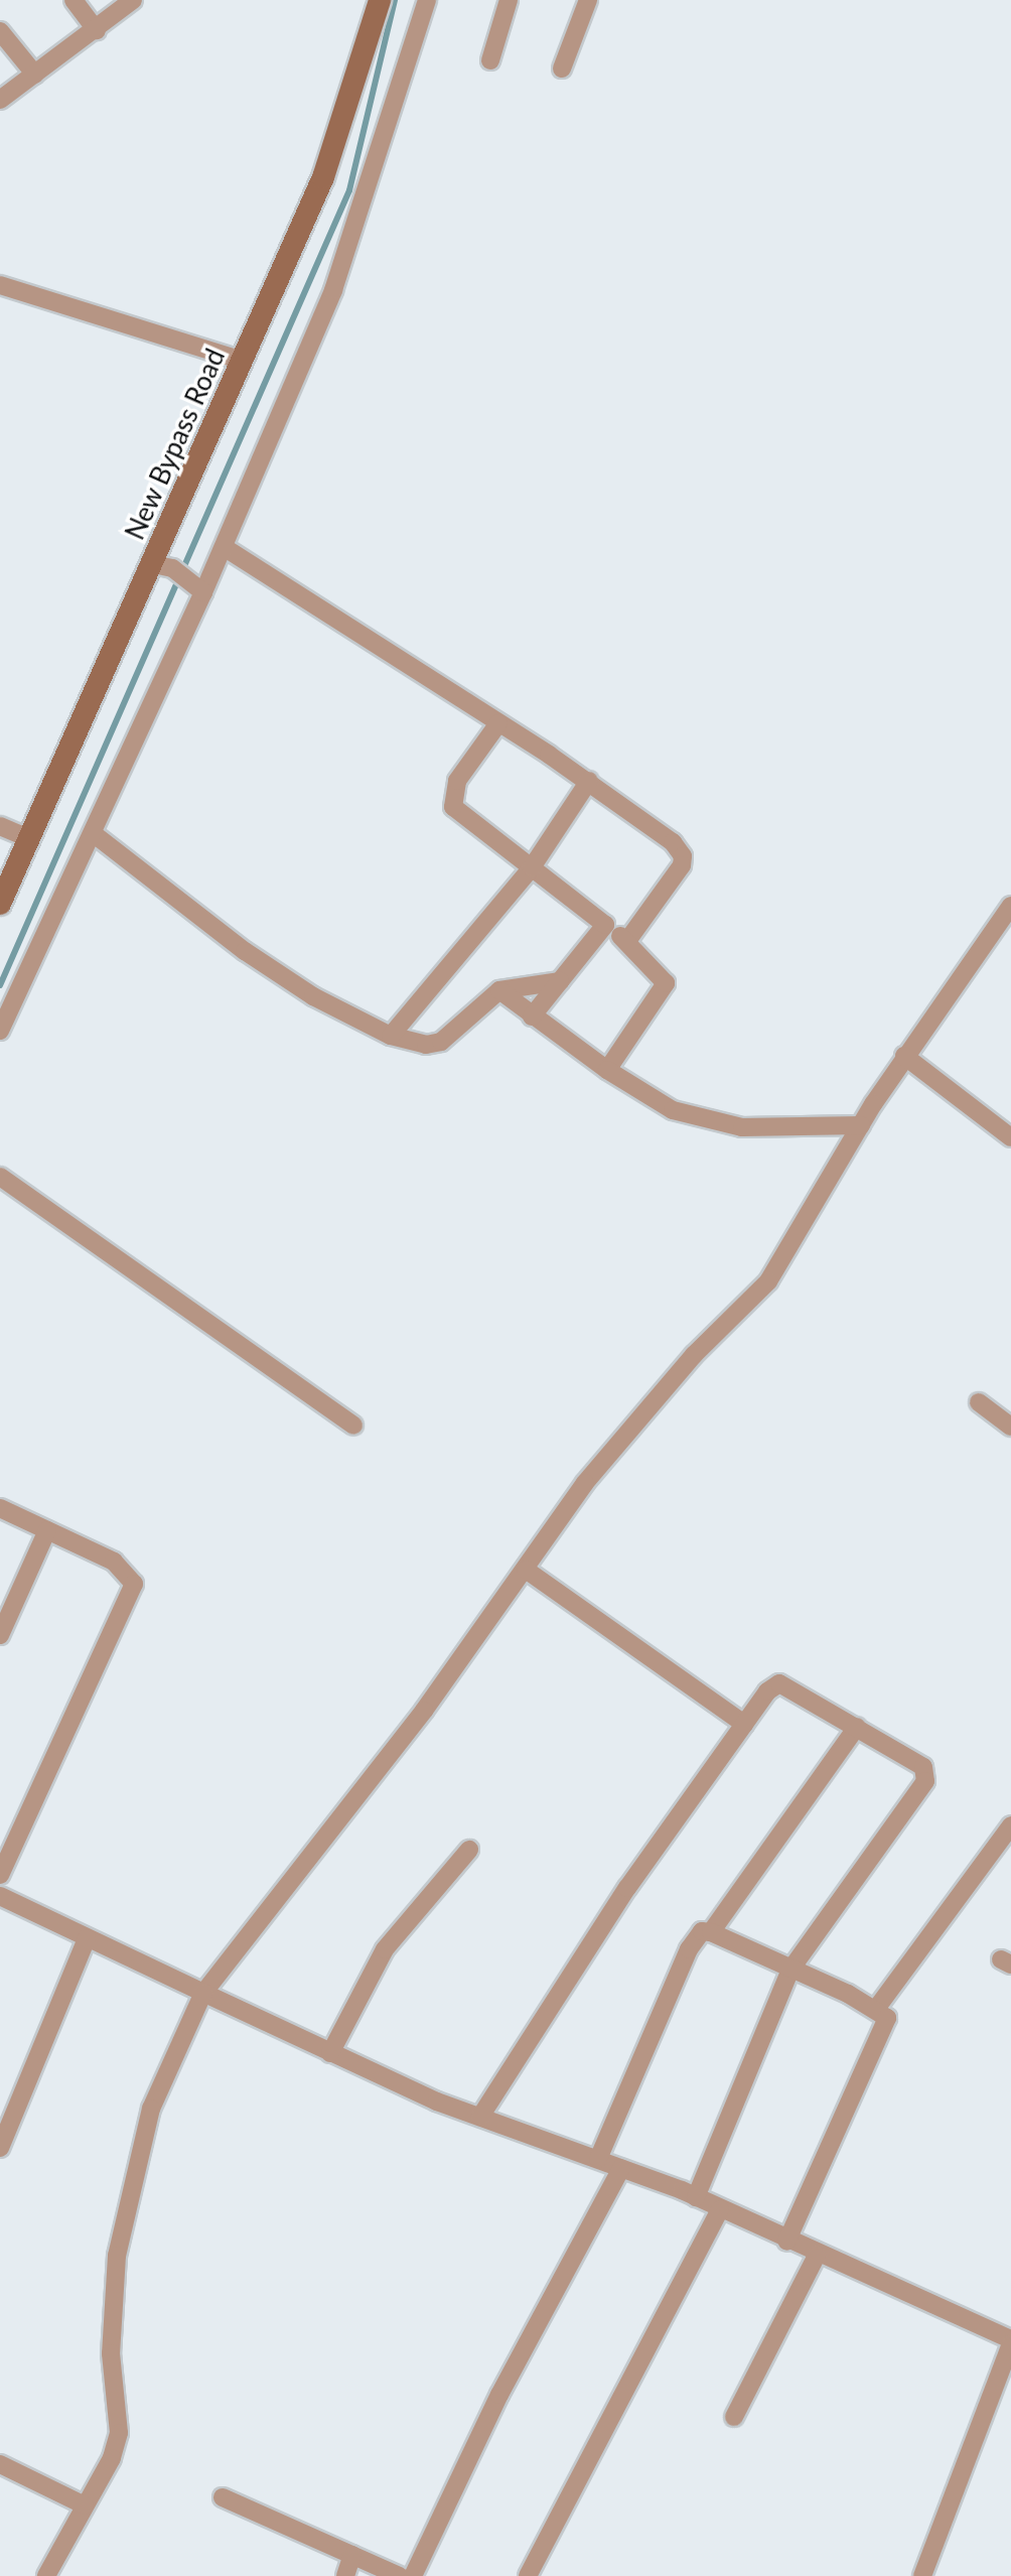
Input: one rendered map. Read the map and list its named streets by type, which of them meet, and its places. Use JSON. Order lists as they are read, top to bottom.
{
  "streets": {
    "main road": ["New Bypass Road"]
  }
}
